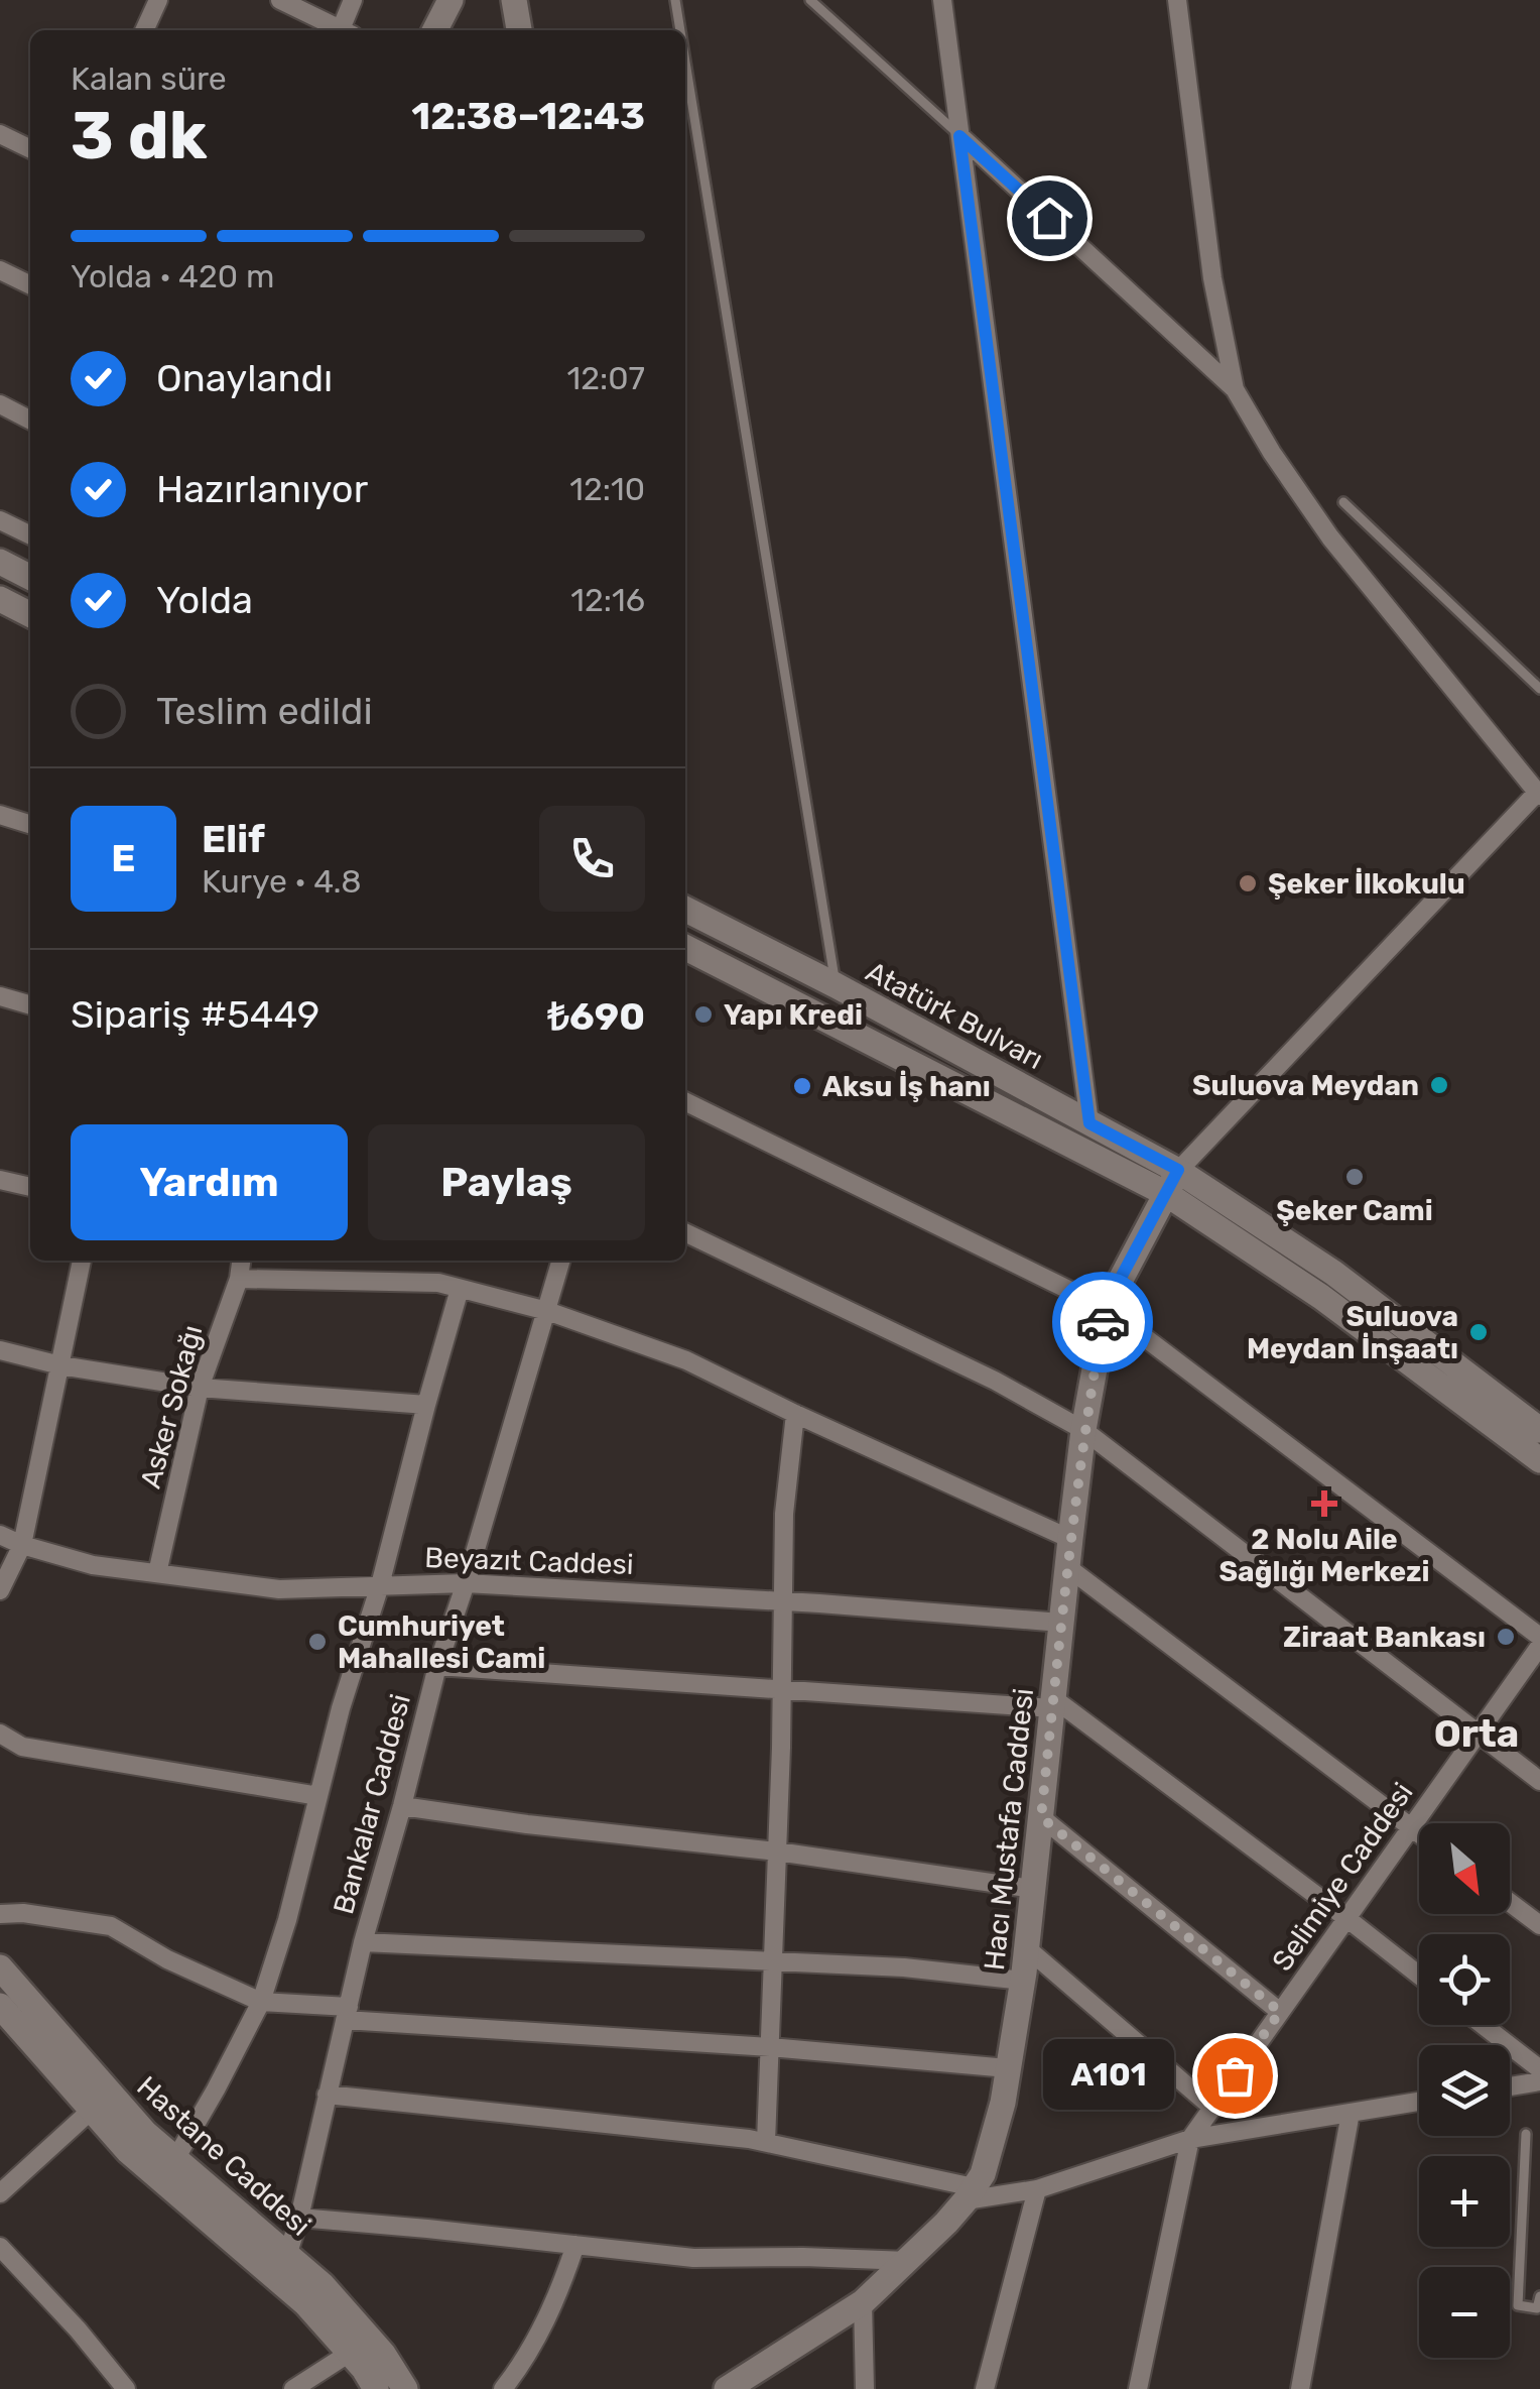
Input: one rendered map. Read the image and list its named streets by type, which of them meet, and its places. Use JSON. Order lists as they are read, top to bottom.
{
  "streets": {
    "street": [
      "Atatürk Bulvarı",
      "Asker Sokağı",
      "Beyazıt Caddesi",
      "Bankalar Caddesi",
      "Hacı Mustafa Caddesi",
      "Selimiye Caddesi",
      "Hastane Caddesi"
    ]
  },
  "crossings": [
    ["Atatürk Bulvarı", "Hacı Mustafa Caddesi"],
    ["Asker Sokağı", "Beyazıt Caddesi"],
    ["Beyazıt Caddesi", "Bankalar Caddesi"],
    ["Beyazıt Caddesi", "Hacı Mustafa Caddesi"],
    ["Bankalar Caddesi", "Hastane Caddesi"]
  ],
  "districts": ["Orta"],
  "places": {
    "other": [
      "Şeker İlkokulu",
      "Yapı Kredi",
      "Suluova Meydan",
      "Aksu İş hanı",
      "Şeker Cami",
      "Suluova Meydan İnşaatı",
      "Ziraat Bankası",
      "Cumhuriyet Mahallesi Cami",
      "A101"
    ],
    "health": ["2 Nolu Aile Sağlığı Merkezi"]
  },
  "north": "bottom right",
  "page": {
    "heading": ["3 dk", "Kalan süre", "12:38–12:43"],
    "panel": [
      "Elif",
      "Kurye · 4.8",
      "Sipariş #5449",
      "₺690"
    ],
    "bar": "Yolda · 420 m",
    "list": [
      ["Onaylandı", "12:07"],
      ["Hazırlanıyor", "12:10"],
      ["Yolda", "12:16"],
      "Teslim edildi"
    ],
    "round": "E",
    "buttons": ["Yardım", "Paylaş"],
    "map_buttons": ["+", "−"],
    "bubble": "A101"
  }
}
